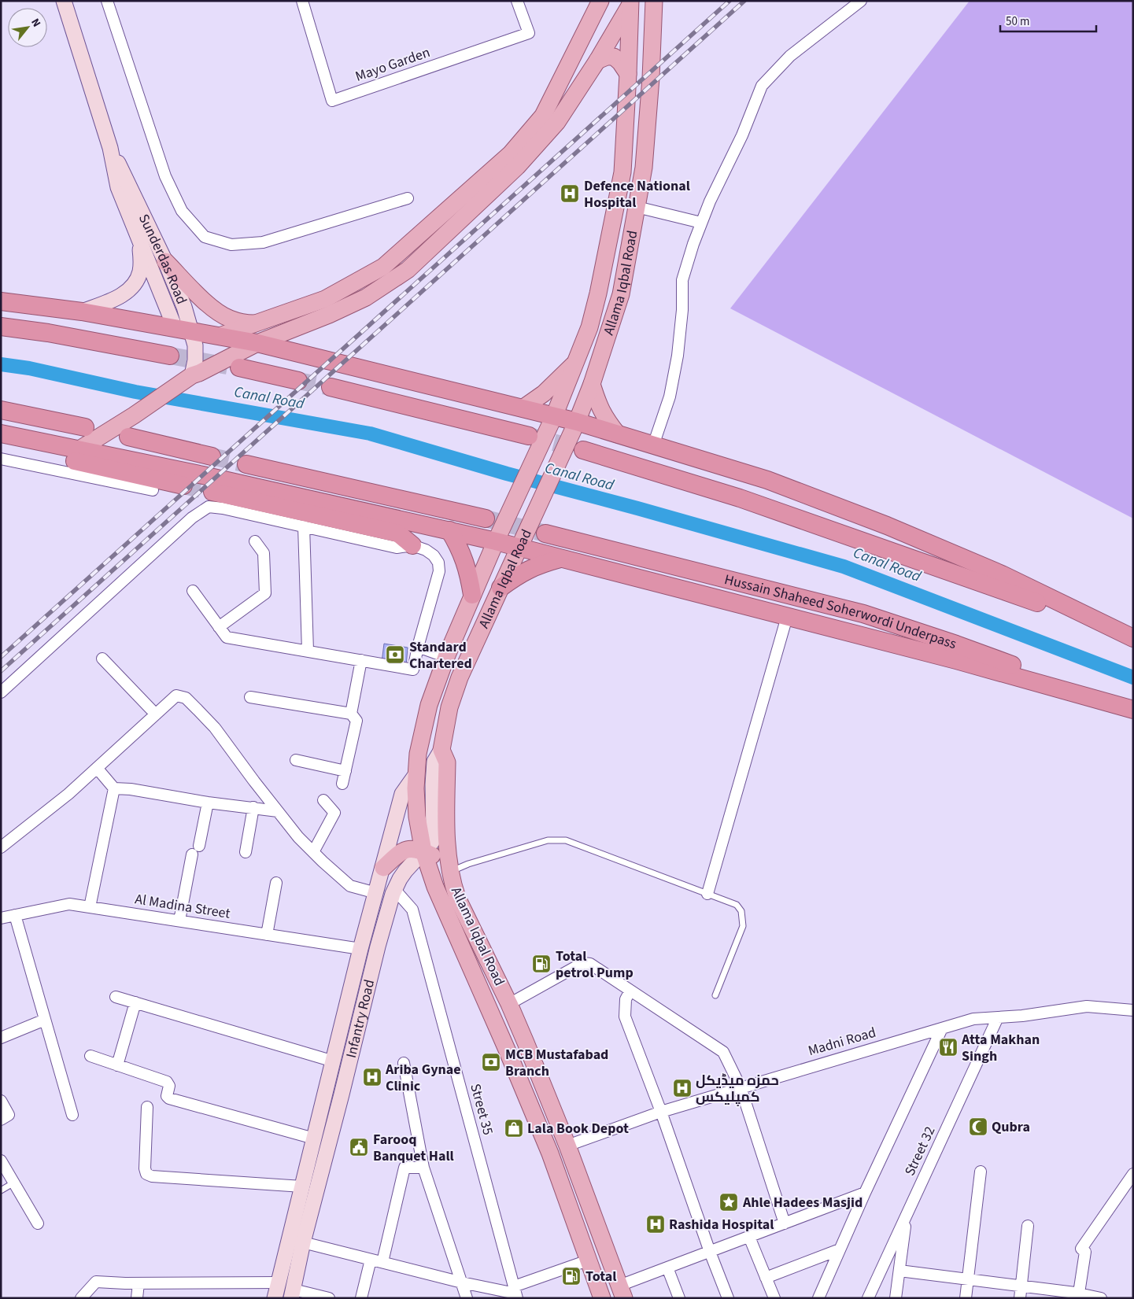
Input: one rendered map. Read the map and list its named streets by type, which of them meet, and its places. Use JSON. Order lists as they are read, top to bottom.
{
  "streets": {
    "highway": ["Hussain Shaheed Soherwordi Underpass"],
    "main road": ["Sunderdas Road", "Allama Iqbal Road", "Infantry Road"],
    "street": [
      "Mayo Garden",
      "Al Madina Street",
      "Madni Road",
      "Street 35",
      "Street 32"
    ]
  },
  "crossings": [
    ["Allama Iqbal Road", "Infantry Road"],
    ["Allama Iqbal Road", "Madni Road"],
    ["Al Madina Street", "Infantry Road"],
    ["Infantry Road", "Street 35"],
    ["Madni Road", "Street 32"]
  ],
  "water": ["Canal Road"],
  "places": {
    "hospital": [
      "Defence National Hospital",
      "Ariba Gynae Clinic",
      "حمزہ میڈیکل کمپلیکس",
      "Rashida Hospital"
    ],
    "bank": ["Standard Chartered", "MCB Mustafabad Branch"],
    "fuel station": ["Total petrol Pump", "Total"],
    "restaurant": ["Atta Makhan Singh"],
    "mosque": ["Qubra"],
    "shop": ["Lala Book Depot"],
    "public building": ["Farooq Banquet Hall"],
    "place": ["Ahle Hadees Masjid"]
  },
  "scale_bar": "50 m",
  "north": "top right"
}
